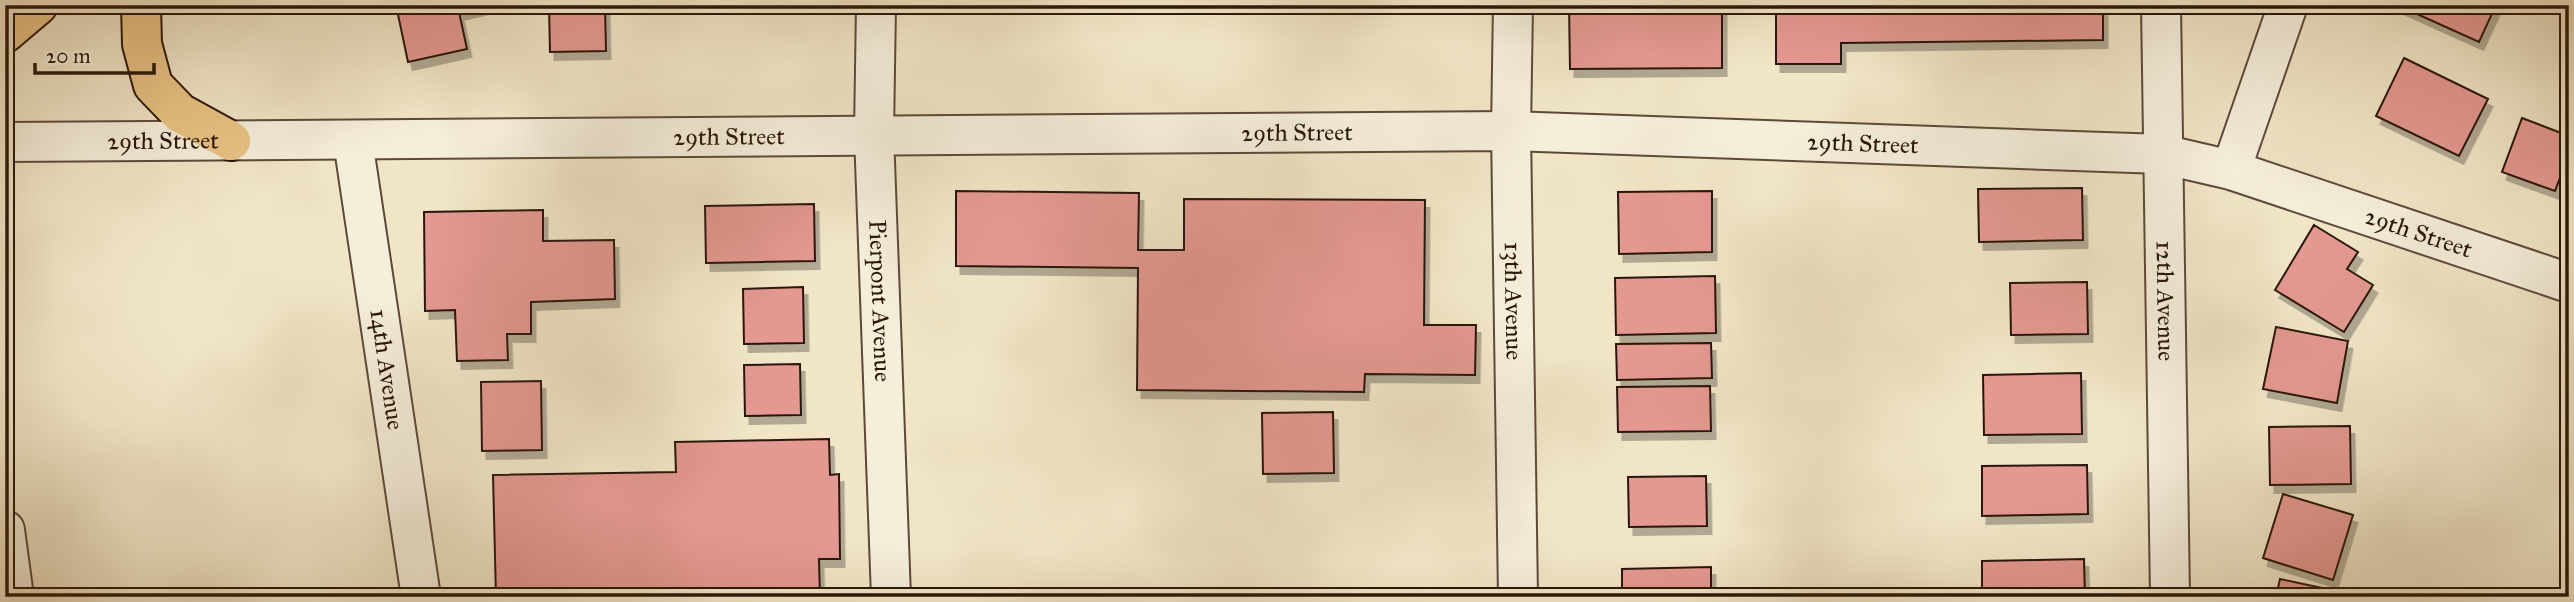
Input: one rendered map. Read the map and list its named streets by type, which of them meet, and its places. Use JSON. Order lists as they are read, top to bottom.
{
  "streets": {
    "street": [
      "29th Street",
      "Pierpont Avenue",
      "13th Avenue",
      "12th Avenue",
      "14th Avenue"
    ]
  },
  "crossings": [
    ["29th Street", "Pierpont Avenue"],
    ["29th Street", "13th Avenue"],
    ["29th Street", "12th Avenue"],
    ["29th Street", "14th Avenue"]
  ],
  "scale_bar": "20 m"
}
